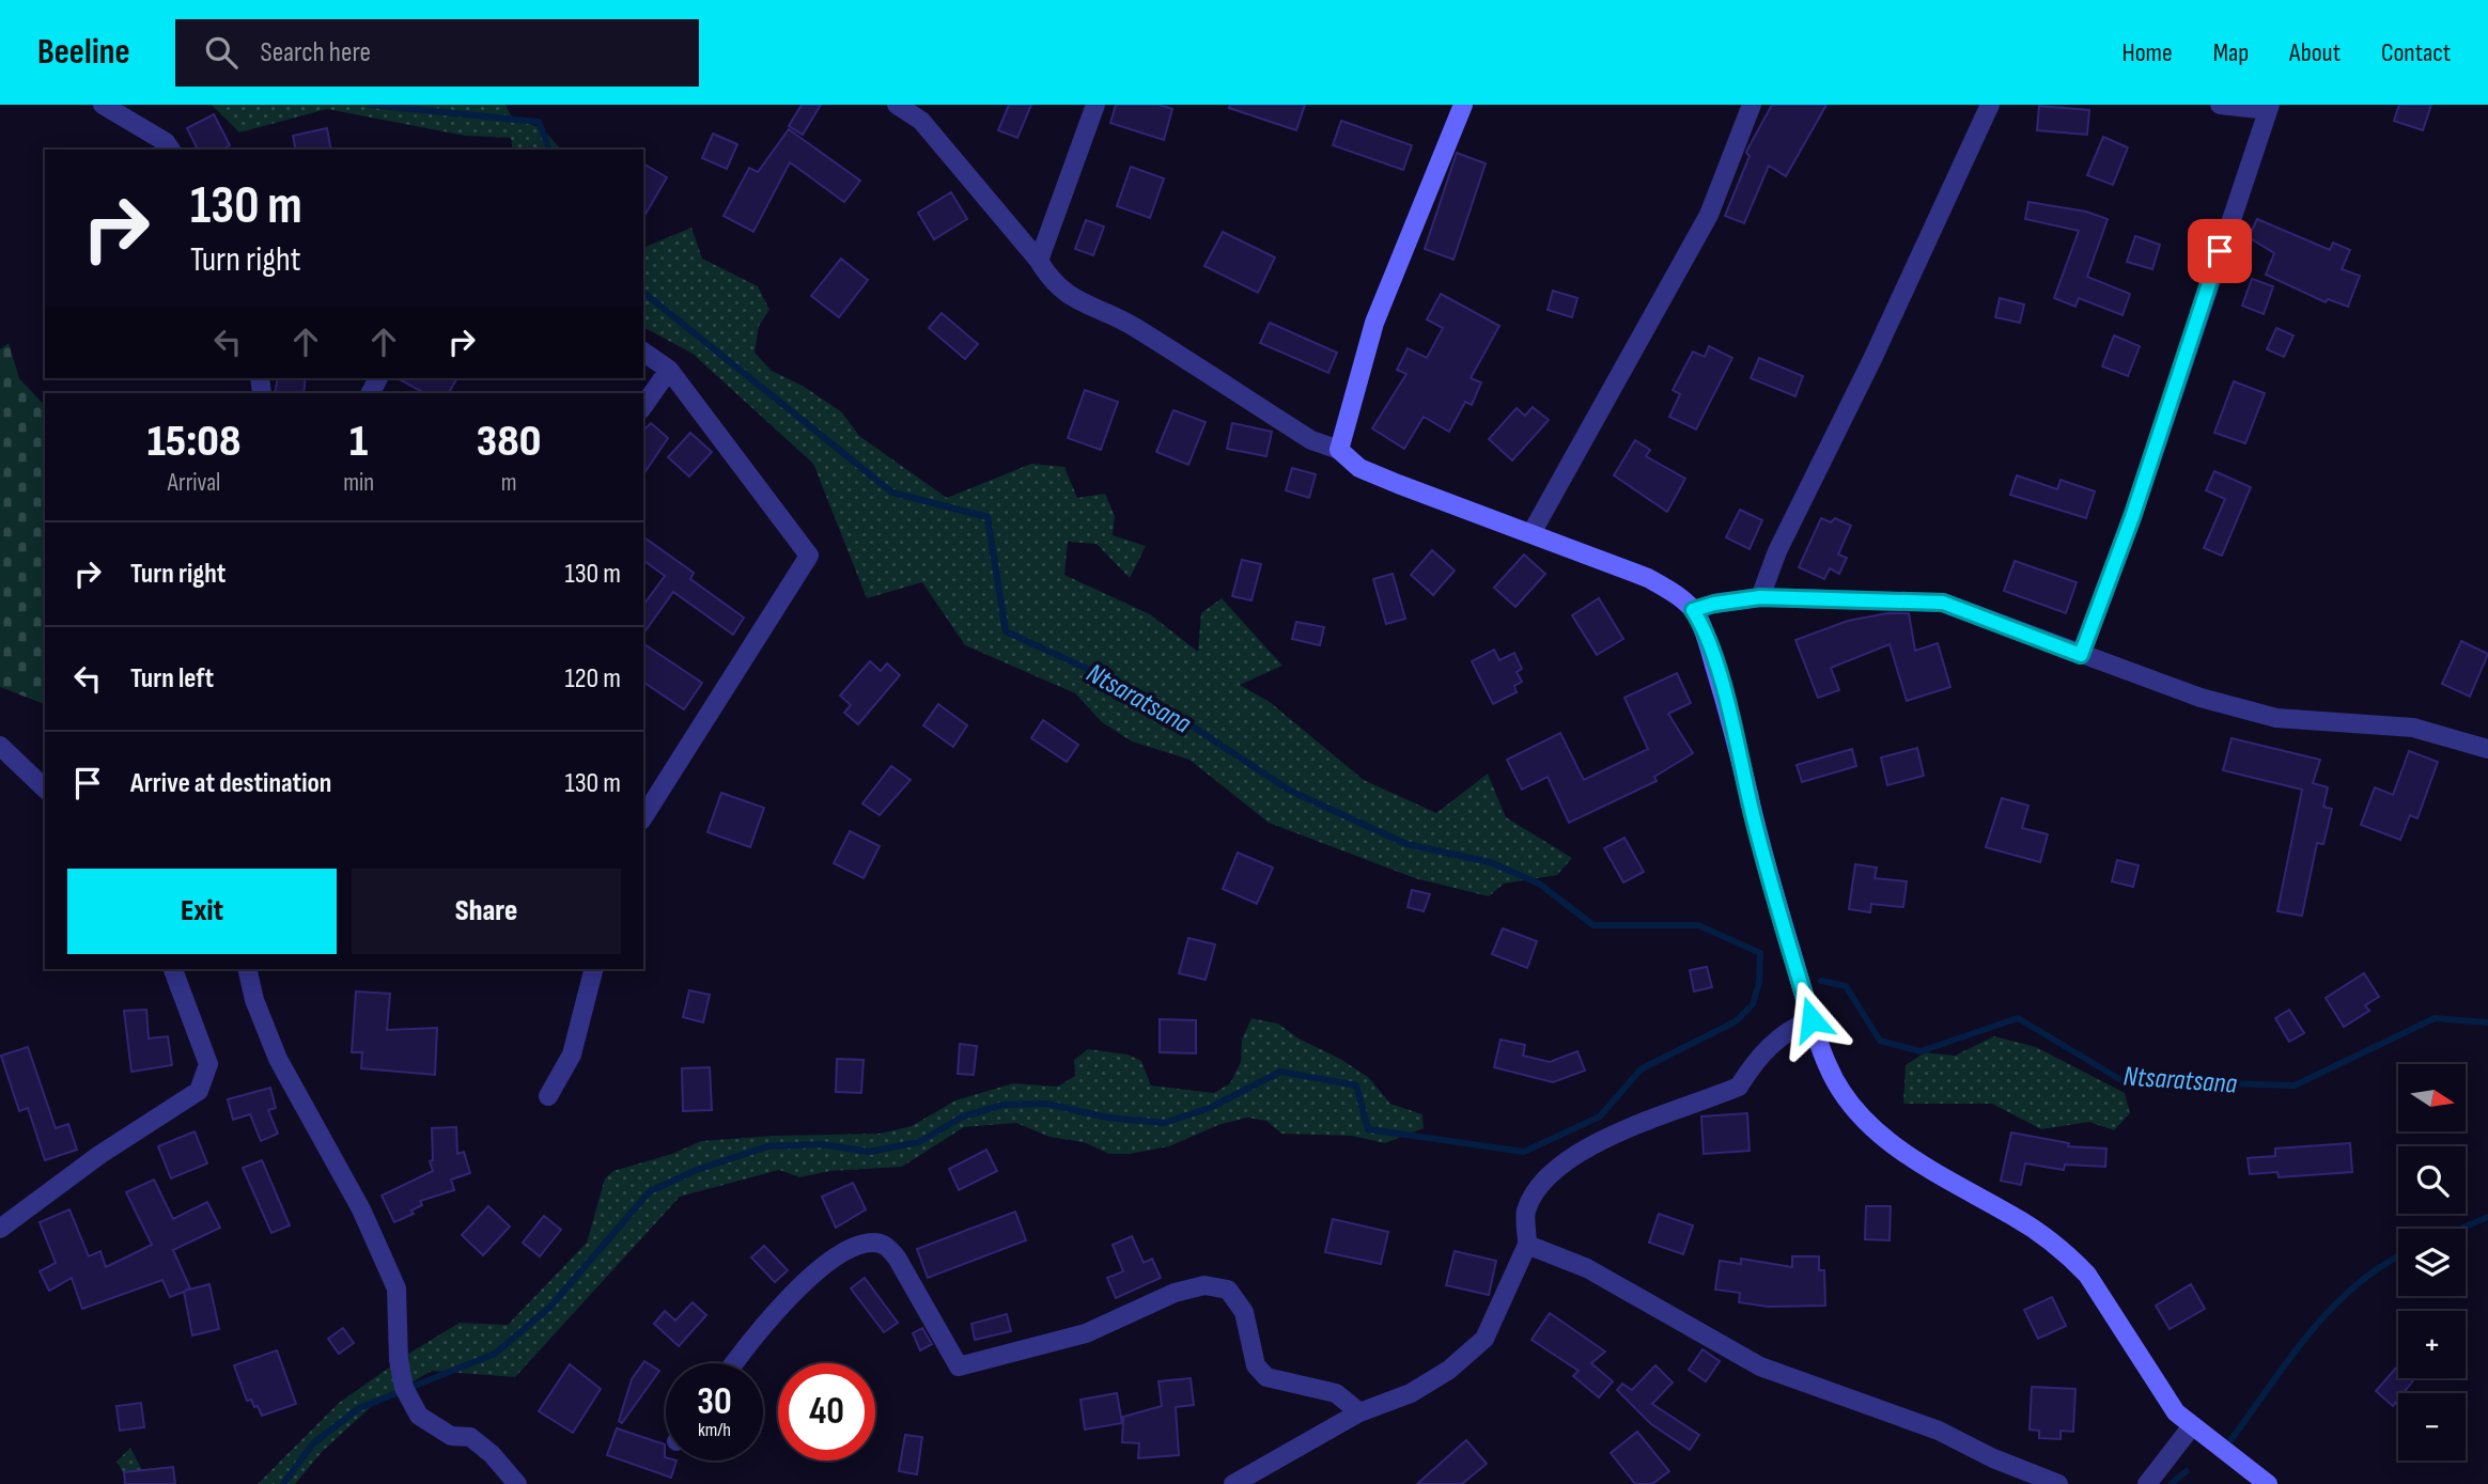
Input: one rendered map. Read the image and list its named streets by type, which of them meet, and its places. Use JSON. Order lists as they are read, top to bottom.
{
  "water": ["Ntsaratsana"],
  "north": "right",
  "page": {
    "header": "Beeline",
    "search": "Search here",
    "nav": [
      "Home",
      "Map",
      "About",
      "Contact"
    ],
    "turn": ["130 m", "Turn right"],
    "eta": [
      "15:08",
      "Arrival",
      "1",
      "min",
      "380",
      "m"
    ],
    "list": [
      {
        "name": "Turn right",
        "value": "130 m"
      },
      {
        "name": "Turn left",
        "value": "120 m"
      },
      {
        "name": "Arrive at destination",
        "value": "130 m"
      }
    ],
    "buttons": ["Exit", "Share"],
    "map_buttons": ["+", "−"],
    "speed": "30 km/h",
    "limit": "40"
  }
}
